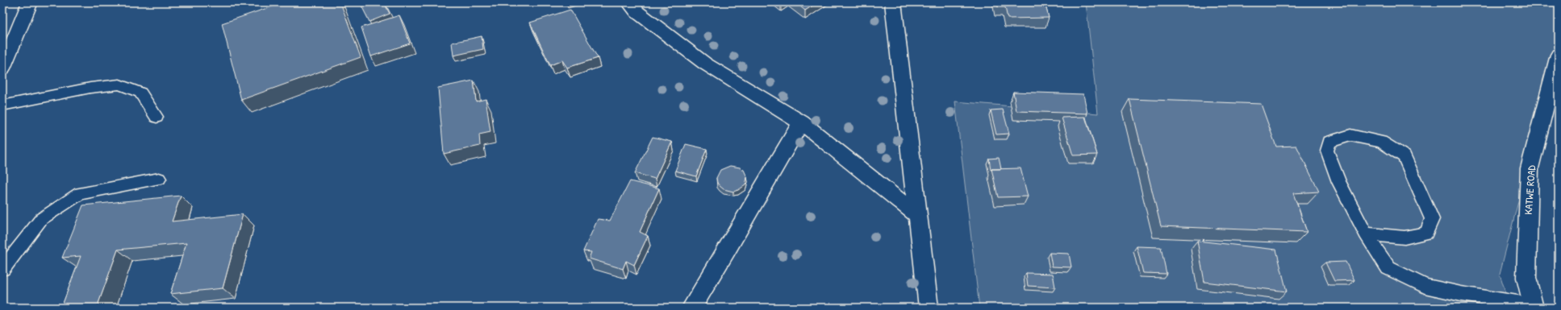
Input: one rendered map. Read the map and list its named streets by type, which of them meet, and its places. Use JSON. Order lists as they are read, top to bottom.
{
  "streets": {
    "main road": ["KATWE ROAD"]
  }
}
